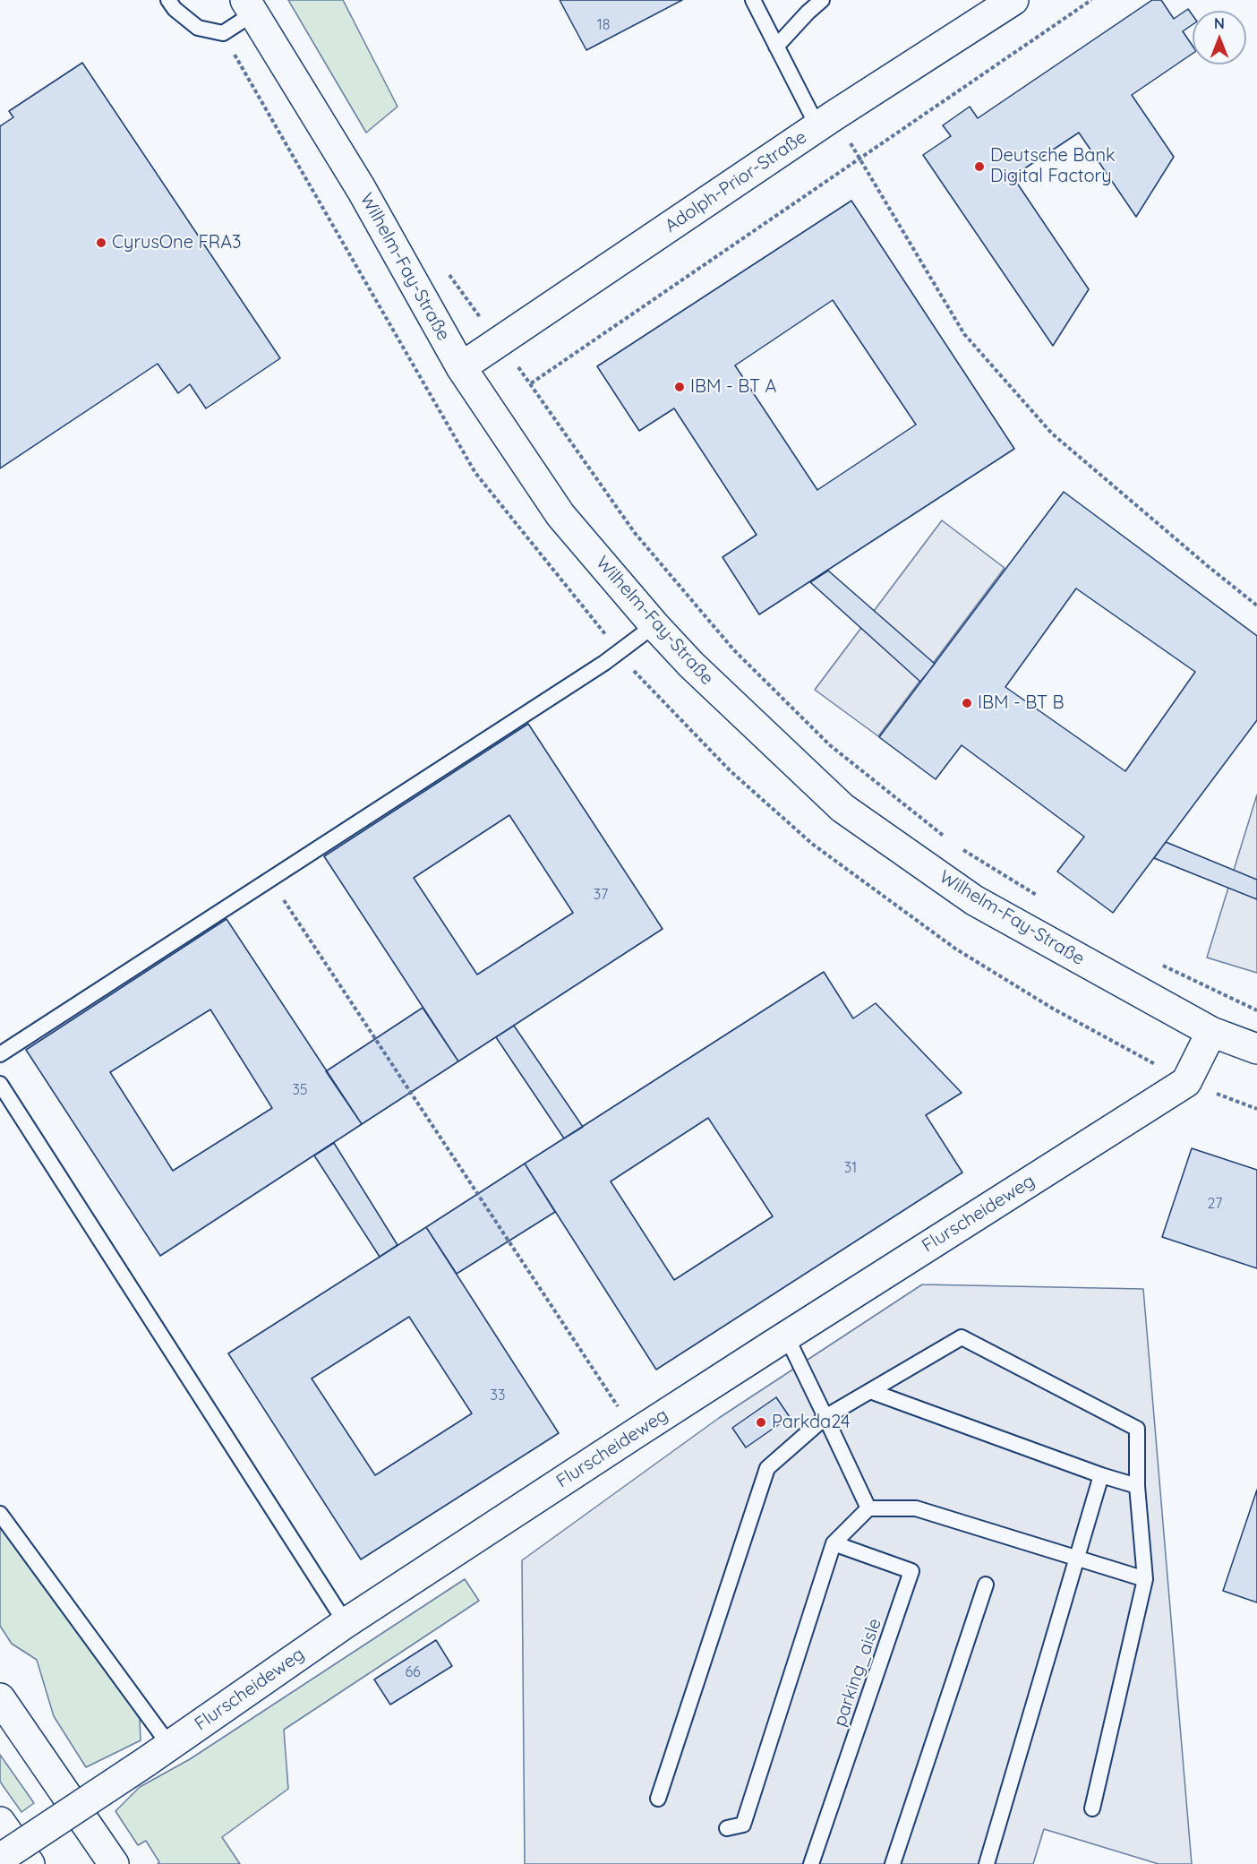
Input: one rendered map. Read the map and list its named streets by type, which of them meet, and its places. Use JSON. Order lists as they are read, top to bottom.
{
  "streets": {
    "main road": ["Adolph-Prior-Straße", "Wilhelm-Fay-Straße", "Flurscheideweg"],
    "lane": ["parking_aisle"]
  },
  "crossings": [
    ["Adolph-Prior-Straße", "Wilhelm-Fay-Straße"],
    ["Wilhelm-Fay-Straße", "Flurscheideweg"]
  ],
  "places": [
    "Deutsche Bank Digital Factory",
    "CyrusOne FRA3",
    "IBM - BT A",
    "IBM - BT B",
    "Parkda24"
  ],
  "house_numbers": [
    "18",
    "37",
    "35",
    "31",
    "27",
    "33",
    "66"
  ],
  "north": "top"
}
